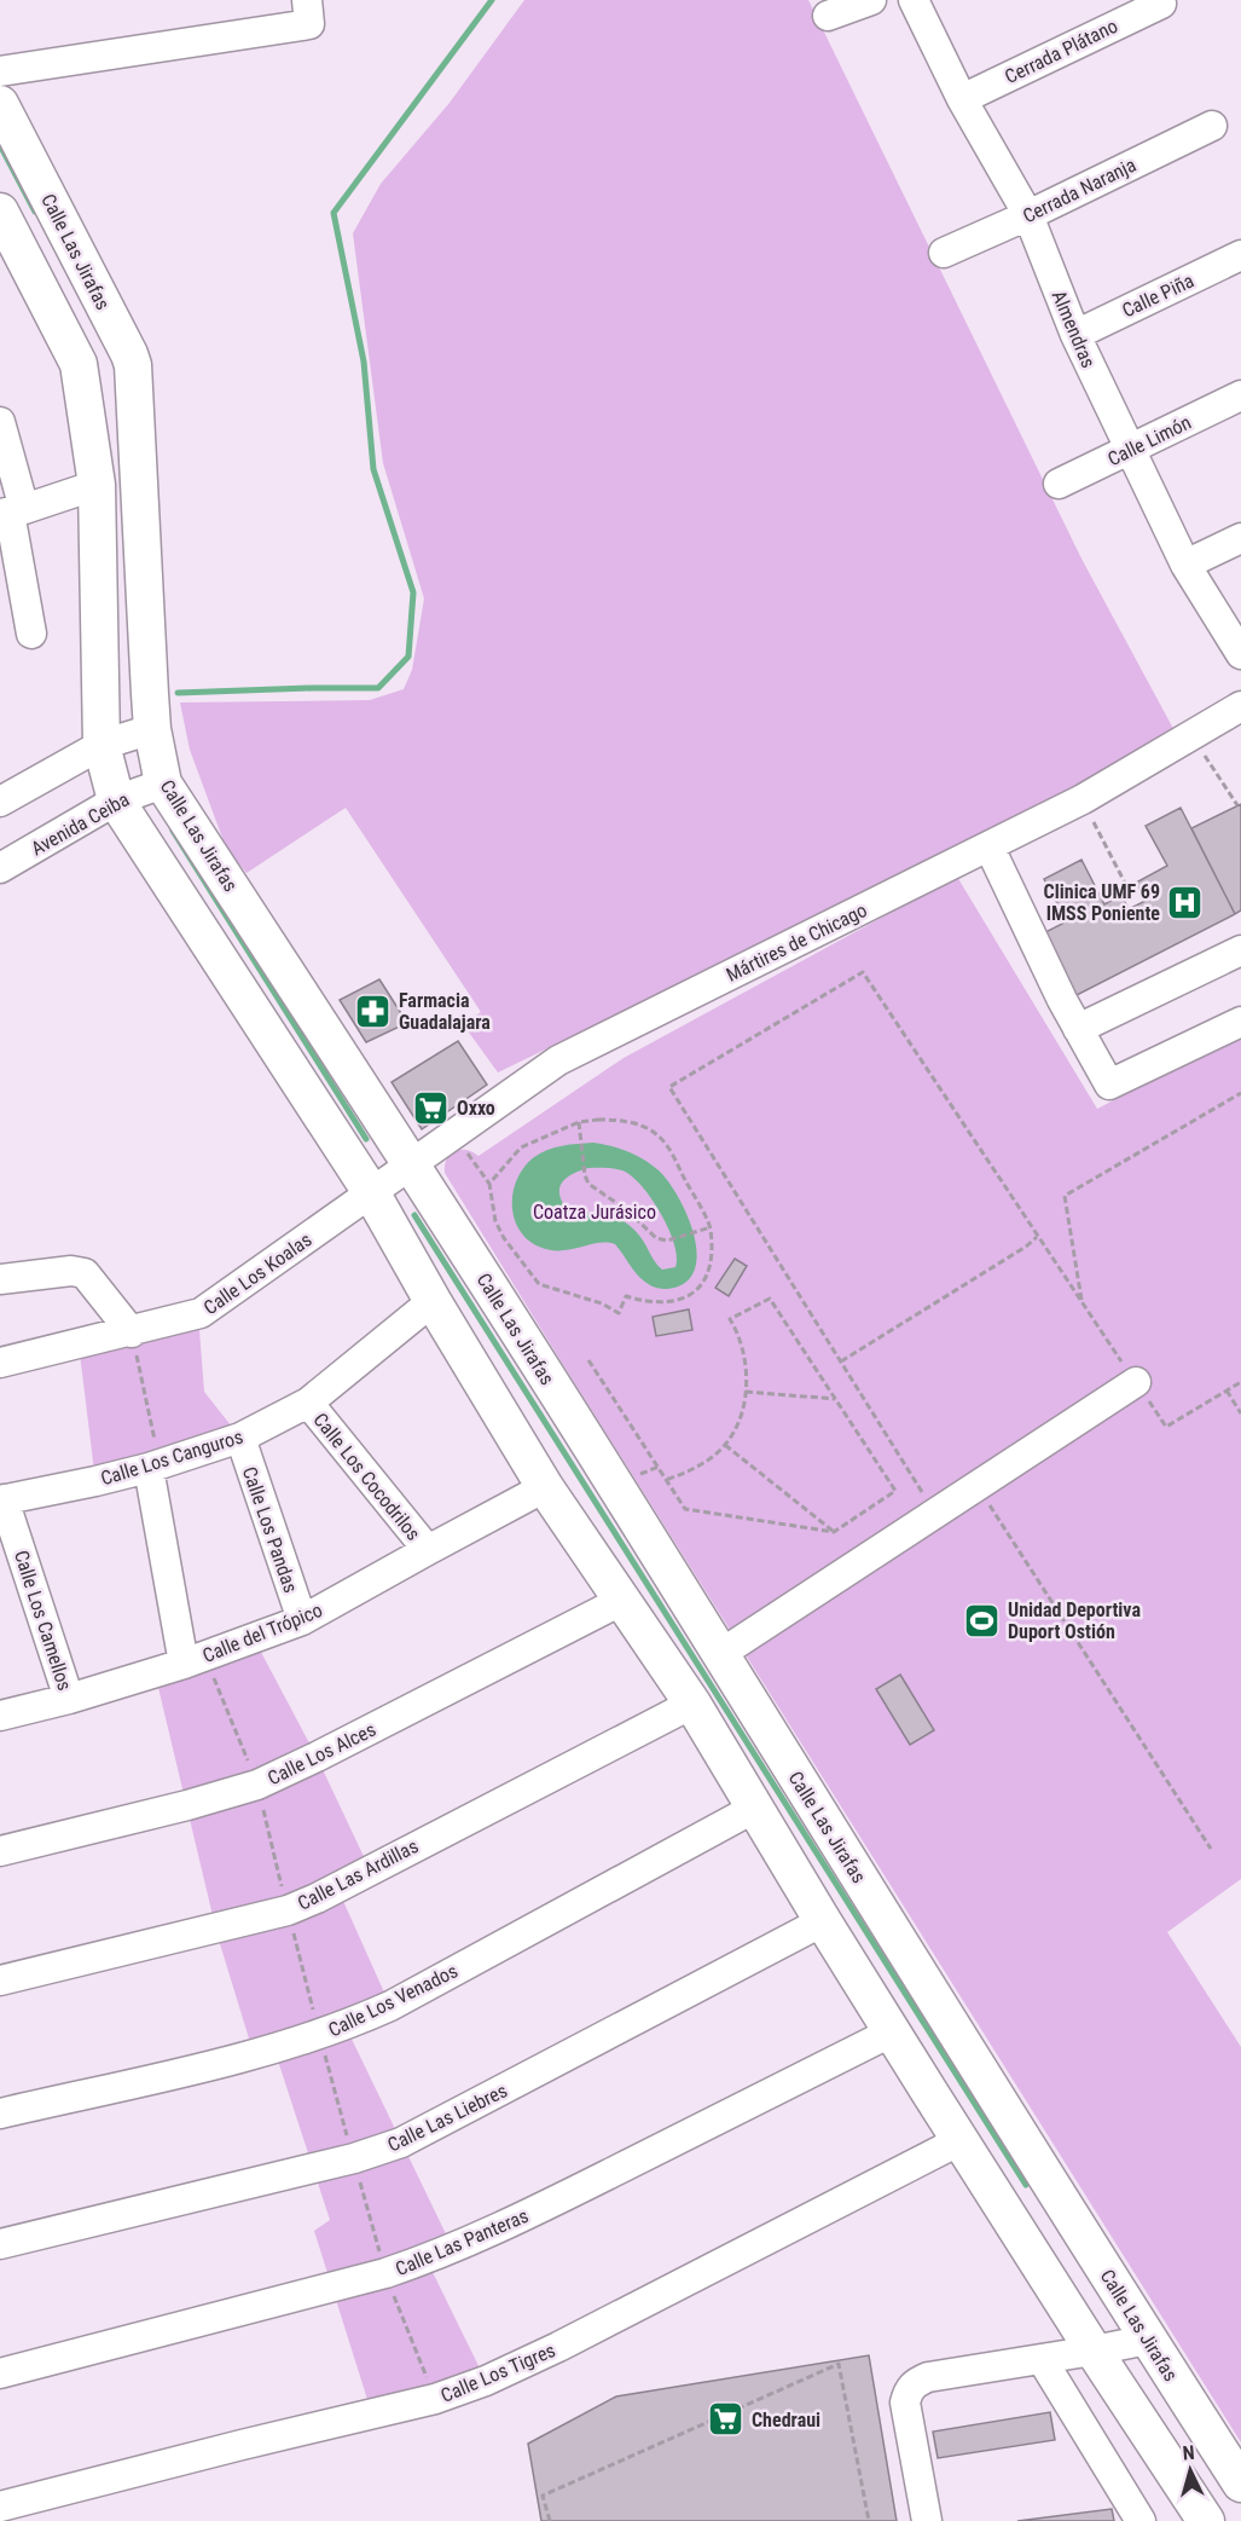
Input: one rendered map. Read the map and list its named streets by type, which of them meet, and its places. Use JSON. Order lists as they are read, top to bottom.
{
  "streets": {
    "main road": ["Calle Las Jirafas"],
    "street": [
      "Cerrada Plátano",
      "Cerrada Naranja",
      "Calle Piña",
      "Almendras",
      "Calle Limón",
      "Avenida Ceiba",
      "Mártires de Chicago",
      "Calle Los Koalas",
      "Calle Los Canguros",
      "Calle Los Cocodrilos",
      "Calle Los Pandas",
      "Calle Los Camellos",
      "Calle del Trópico",
      "Calle Los Alces",
      "Calle Las Ardillas",
      "Calle Los Venados",
      "Calle Las Liebres",
      "Calle Las Panteras",
      "Calle Los Tigres"
    ]
  },
  "crossings": [
    ["Cerrada Plátano", "Almendras"],
    ["Cerrada Naranja", "Almendras"],
    ["Calle Las Jirafas", "Avenida Ceiba"],
    ["Calle Las Jirafas", "Mártires de Chicago"],
    ["Calle Las Jirafas", "Calle Los Koalas"],
    ["Calle Piña", "Almendras"],
    ["Almendras", "Calle Limón"],
    ["Mártires de Chicago", "Calle Los Koalas"],
    ["Calle Los Canguros", "Calle Los Cocodrilos"],
    ["Calle Los Canguros", "Calle Los Pandas"],
    ["Calle Los Canguros", "Calle Los Camellos"],
    ["Calle Los Cocodrilos", "Calle del Trópico"],
    ["Calle Los Pandas", "Calle del Trópico"],
    ["Calle Los Camellos", "Calle del Trópico"]
  ],
  "parks": ["Coatza Jurásico"],
  "places": {
    "hospital": ["Clinica UMF 69 IMSS Poniente"],
    "pharmacy": ["Farmacia Guadalajara"],
    "supermarket": ["Oxxo", "Chedraui"],
    "sports": ["Unidad Deportiva Duport Ostión"]
  },
  "north": "top"
}
